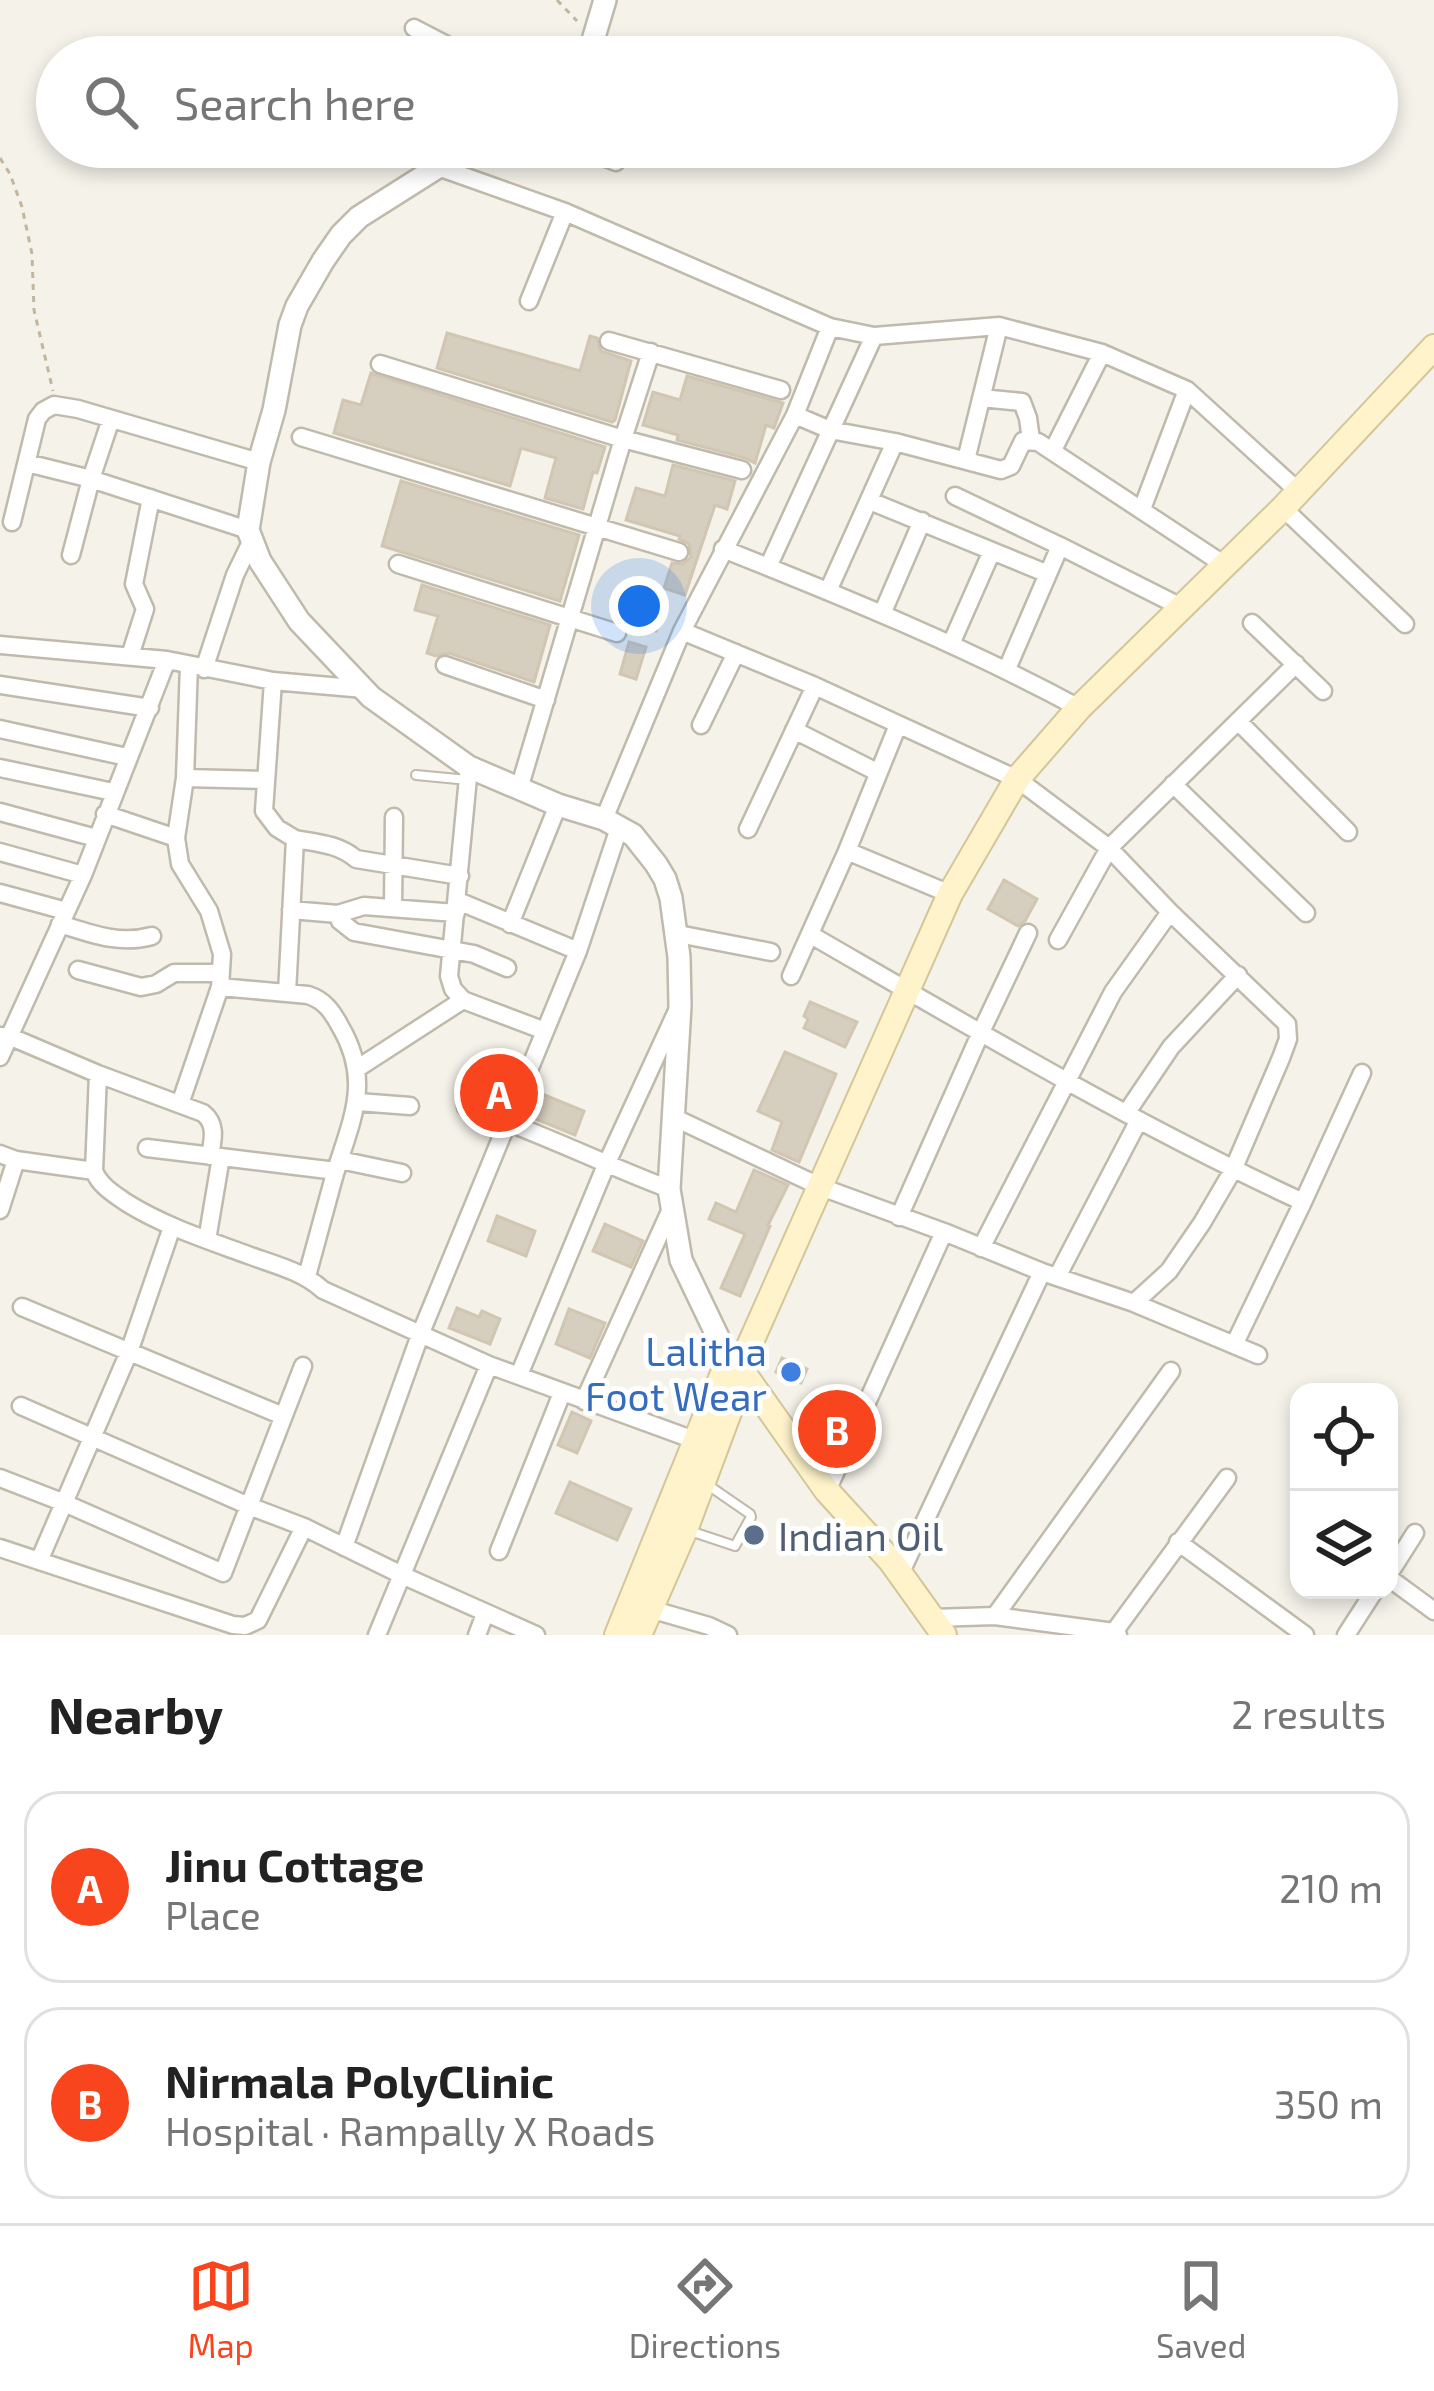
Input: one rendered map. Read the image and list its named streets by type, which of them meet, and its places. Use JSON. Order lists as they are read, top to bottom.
{
  "places": ["Lalitha Foot Wear", "Indian Oil"],
  "page": {
    "search": "Search here",
    "pins": ["A", "B"],
    "heading": ["Nearby", "2 results"],
    "list": [
      {
        "mark": "A",
        "name": "Jinu Cottage",
        "note": "Place",
        "value": "210 m"
      },
      {
        "mark": "B",
        "name": "Nirmala PolyClinic",
        "note": "Hospital · Rampally X Roads",
        "value": "350 m"
      }
    ],
    "nav": ["Map", "Directions", "Saved"]
  }
}
